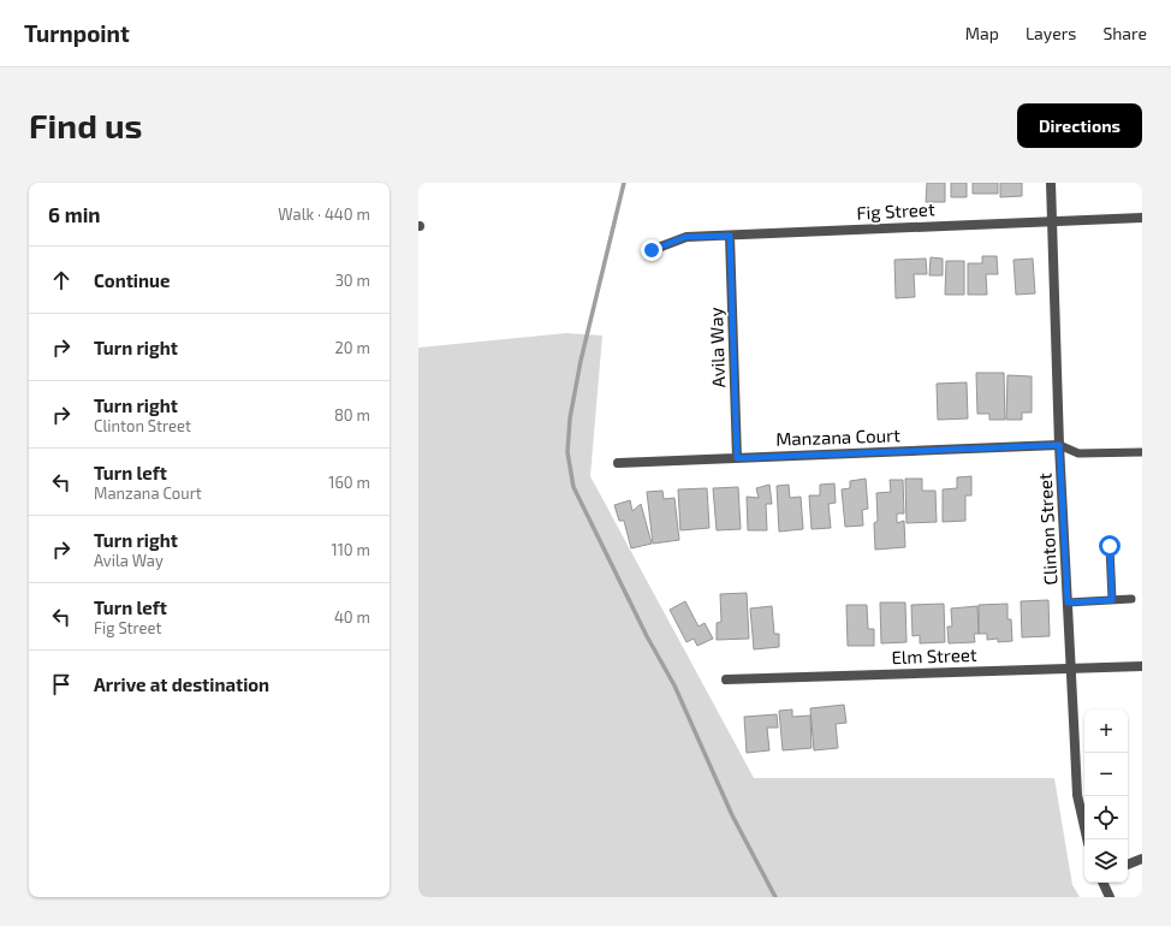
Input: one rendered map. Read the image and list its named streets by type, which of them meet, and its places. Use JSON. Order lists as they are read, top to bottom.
{
  "streets": {
    "street": [
      "Fig Street",
      "Avila Way",
      "Manzana Court",
      "Clinton Street",
      "Elm Street"
    ]
  },
  "crossings": [
    ["Fig Street", "Avila Way"],
    ["Fig Street", "Clinton Street"],
    ["Avila Way", "Manzana Court"],
    ["Manzana Court", "Clinton Street"],
    ["Clinton Street", "Elm Street"]
  ],
  "page": {
    "header": "Turnpoint",
    "nav": ["Map", "Layers", "Share"],
    "buttons": "Directions",
    "title": "Find us",
    "heading": ["6 min", "Walk · 440 m"],
    "list": [
      ["Continue", "30 m"],
      ["Turn right", "20 m"],
      ["Turn right", "Clinton Street", "80 m"],
      ["Turn left", "Manzana Court", "160 m"],
      ["Turn right", "Avila Way", "110 m"],
      ["Turn left", "Fig Street", "40 m"],
      "Arrive at destination"
    ],
    "map_buttons": ["+", "−"]
  }
}
